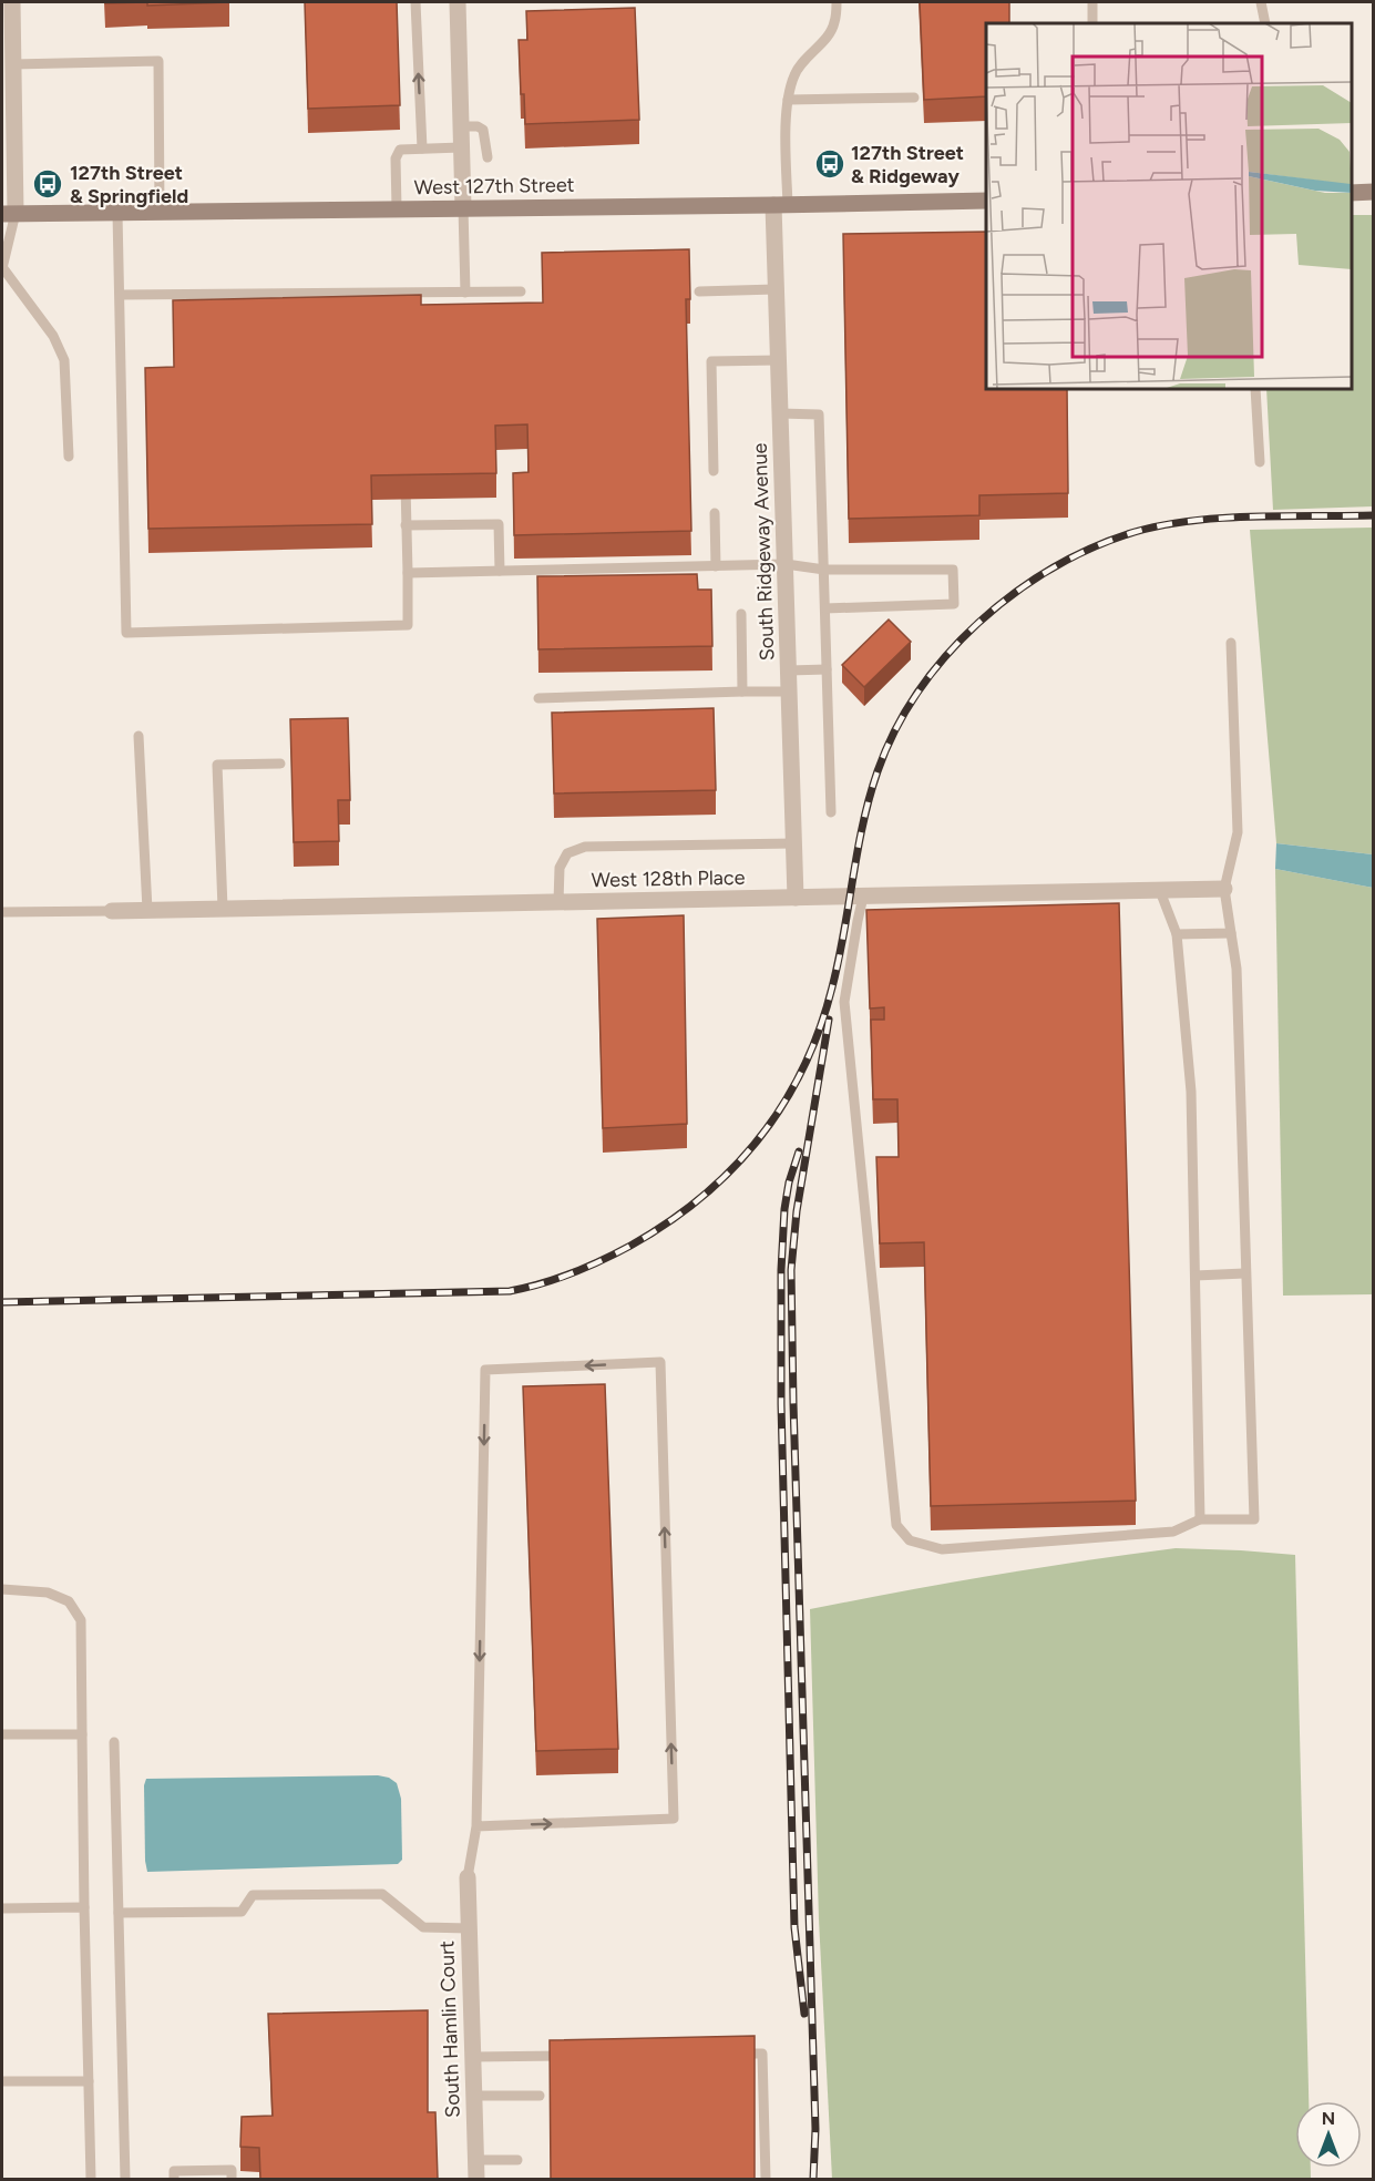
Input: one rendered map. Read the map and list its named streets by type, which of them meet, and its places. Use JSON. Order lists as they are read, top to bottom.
{
  "streets": {
    "main road": ["West 127th Street"],
    "street": ["South Ridgeway Avenue", "West 128th Place", "South Hamlin Court"]
  },
  "crossings": [
    ["West 127th Street", "South Ridgeway Avenue"],
    ["South Ridgeway Avenue", "West 128th Place"]
  ],
  "places": {
    "bus stop": ["127th Street & Ridgeway", "127th Street & Springfield"]
  },
  "north": "top"
}
